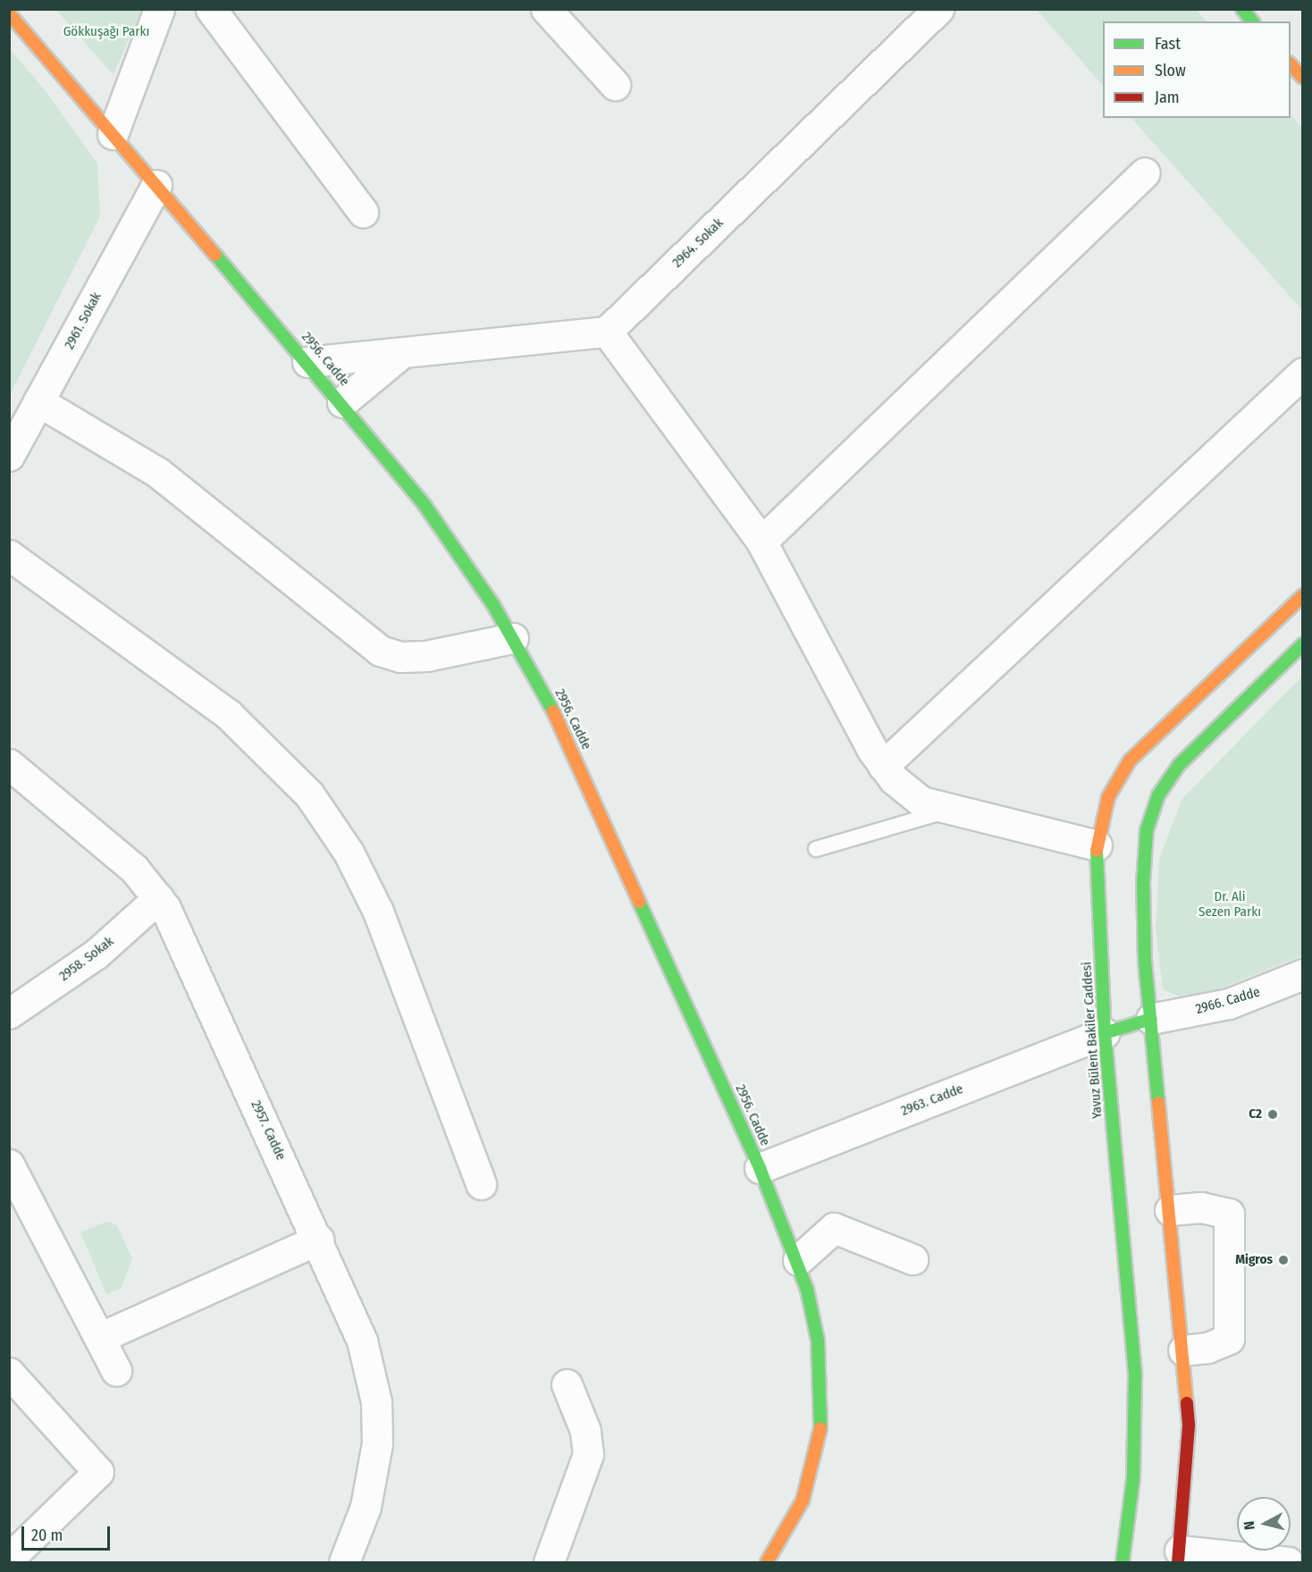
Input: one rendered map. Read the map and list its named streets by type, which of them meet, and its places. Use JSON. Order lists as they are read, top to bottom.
{
  "streets": {
    "street": [
      "2964. Sokak",
      "2961. Sokak",
      "2956. Cadde",
      "2958. Sokak",
      "2966. Cadde",
      "Yavuz Bülent Bakiler Caddesi",
      "2963. Cadde",
      "2957. Cadde"
    ]
  },
  "crossings": [
    ["2961. Sokak", "2956. Cadde"],
    ["2956. Cadde", "2963. Cadde"],
    ["2958. Sokak", "2957. Cadde"],
    ["Yavuz Bülent Bakiler Caddesi", "2963. Cadde"]
  ],
  "parks": ["Gökkuşağı Parkı", "Dr. Ali Sezen Parkı"],
  "places": ["C2", "Migros"],
  "legend": ["Fast", "Slow", "Jam"],
  "scale_bar": "20 m",
  "north": "left"
}
